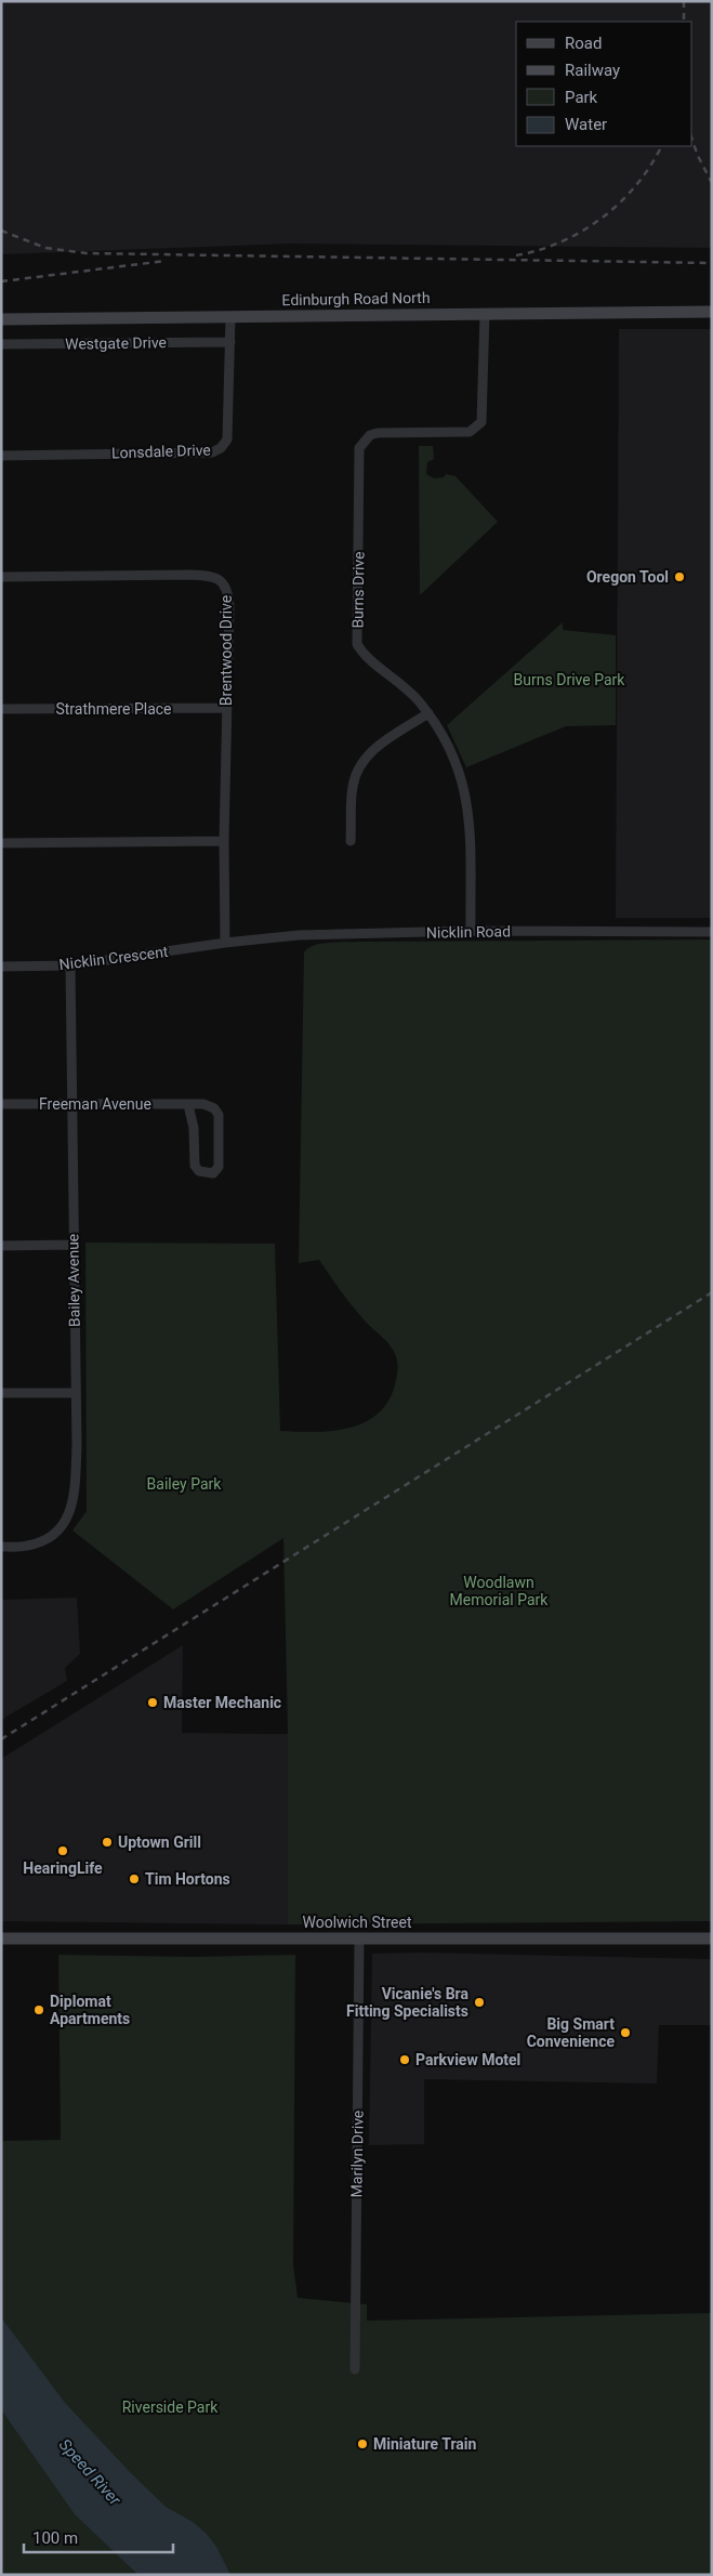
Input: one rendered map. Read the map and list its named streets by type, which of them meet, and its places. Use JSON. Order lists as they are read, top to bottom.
{
  "streets": {
    "main road": ["Edinburgh Road North", "Woolwich Street"],
    "street": [
      "Westgate Drive",
      "Lonsdale Drive",
      "Burns Drive",
      "Brentwood Drive",
      "Strathmere Place",
      "Nicklin Road",
      "Nicklin Crescent",
      "Freeman Avenue",
      "Bailey Avenue",
      "Marilyn Drive"
    ]
  },
  "crossings": [
    ["Edinburgh Road North", "Lonsdale Drive"],
    ["Edinburgh Road North", "Burns Drive"],
    ["Westgate Drive", "Lonsdale Drive"],
    ["Burns Drive", "Nicklin Road"],
    ["Brentwood Drive", "Strathmere Place"],
    ["Brentwood Drive", "Nicklin Road"],
    ["Brentwood Drive", "Nicklin Crescent"],
    ["Nicklin Road", "Nicklin Crescent"],
    ["Nicklin Crescent", "Bailey Avenue"],
    ["Freeman Avenue", "Bailey Avenue"],
    ["Woolwich Street", "Marilyn Drive"]
  ],
  "water": ["Speed River"],
  "parks": [
    "Burns Drive Park",
    "Bailey Park",
    "Woodlawn Memorial Park",
    "Riverside Park"
  ],
  "places": [
    "Oregon Tool",
    "Master Mechanic",
    "Uptown Grill",
    "HearingLife",
    "Tim Hortons",
    "Vicanie's Bra Fitting Specialists",
    "Diplomat Apartments",
    "Big Smart Convenience",
    "Parkview Motel",
    "Miniature Train"
  ],
  "legend": [
    "Road",
    "Railway",
    "Park",
    "Water"
  ],
  "scale_bar": "100 m"
}
